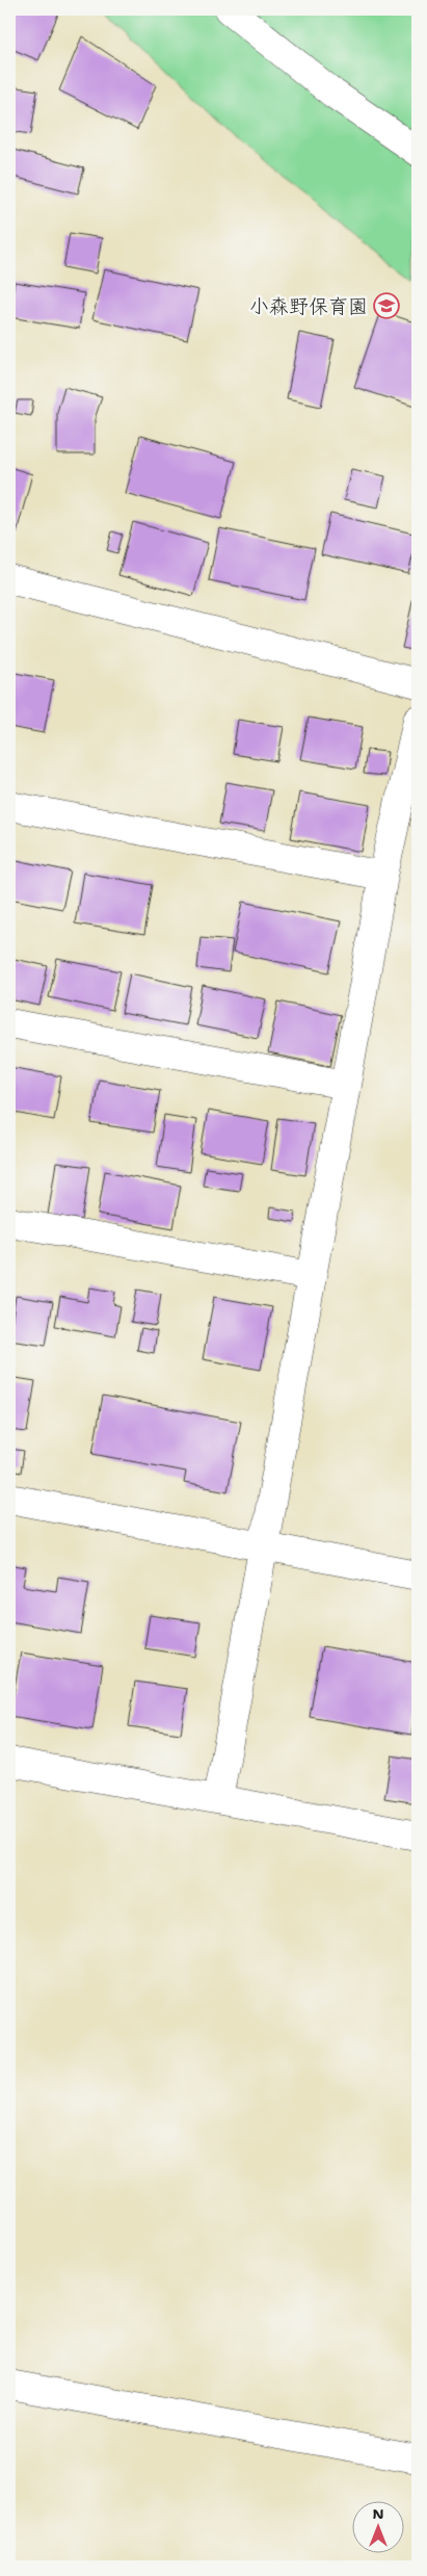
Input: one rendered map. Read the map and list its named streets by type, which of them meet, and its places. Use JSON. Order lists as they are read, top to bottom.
{
  "places": {
    "school or university": ["小森野保育園"]
  },
  "north": "top"
}
